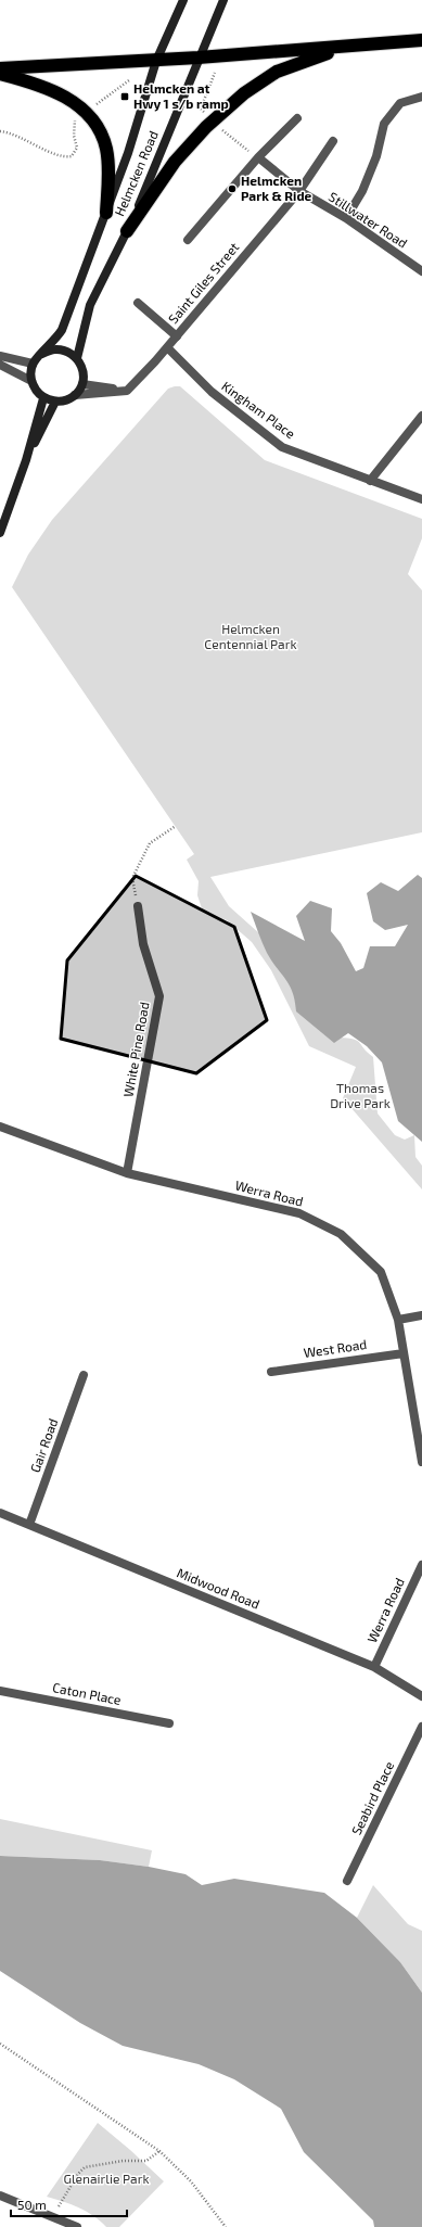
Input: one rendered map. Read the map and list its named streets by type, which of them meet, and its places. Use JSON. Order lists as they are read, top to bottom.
{
  "streets": {
    "main road": ["Helmcken Road"],
    "street": [
      "Stillwater Road",
      "Saint Giles Street",
      "Kingham Place",
      "White Pine Road",
      "Werra Road",
      "West Road",
      "Gair Road",
      "Midwood Road",
      "Caton Place",
      "Seabird Place"
    ]
  },
  "crossings": [
    ["Stillwater Road", "Saint Giles Street"],
    ["Saint Giles Street", "Kingham Place"],
    ["White Pine Road", "Werra Road"],
    ["Werra Road", "West Road"],
    ["Werra Road", "Midwood Road"],
    ["Gair Road", "Midwood Road"]
  ],
  "parks": ["Helmcken Centennial Park", "Thomas Drive Park", "Glenairlie Park"],
  "places": {
    "transit": ["Helmcken at Hwy 1 s/b ramp"],
    "other": ["Helmcken Park & Ride"]
  },
  "scale_bar": "50 m"
}
